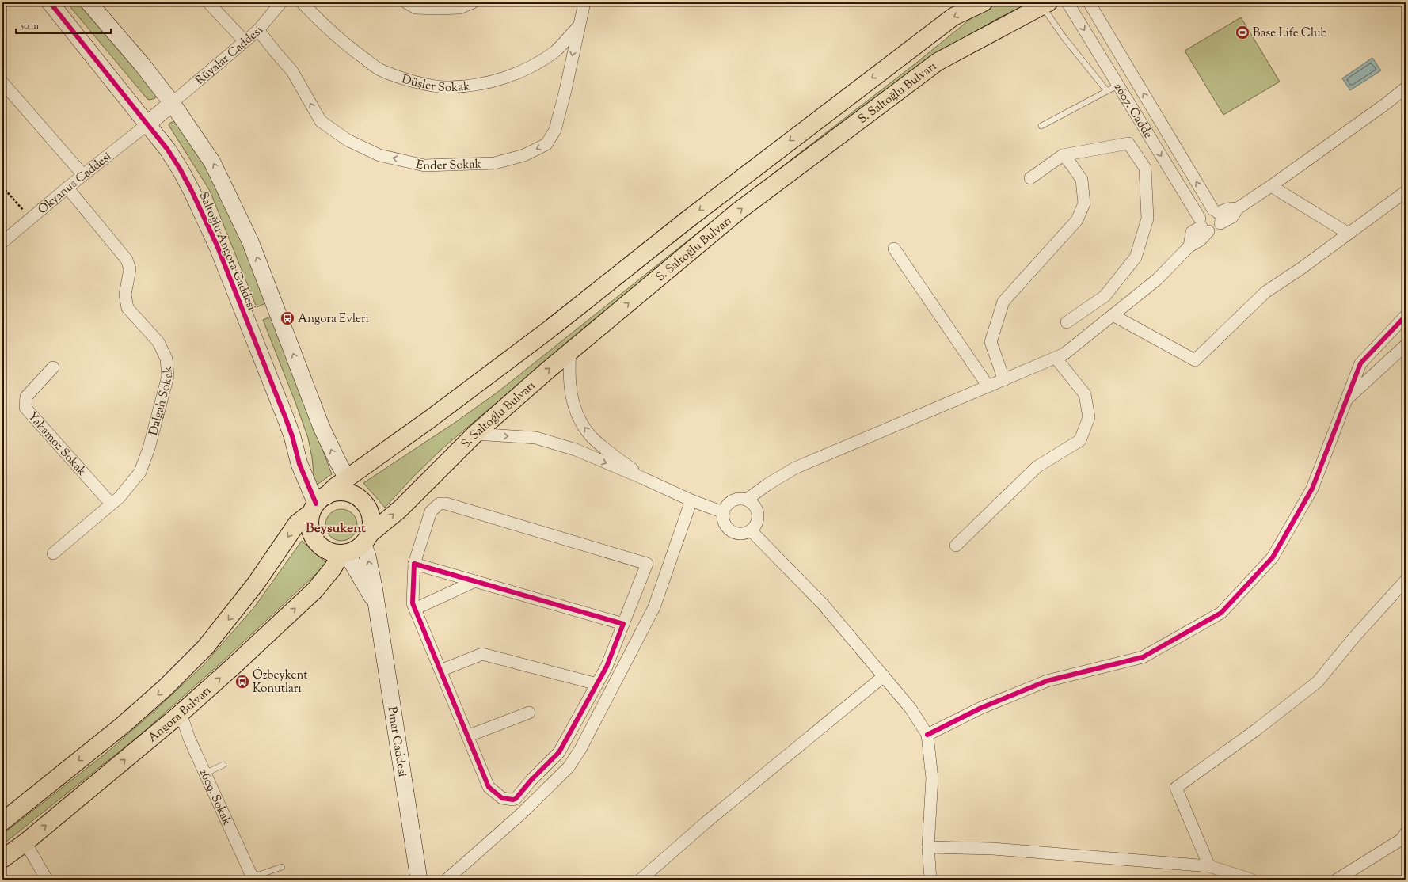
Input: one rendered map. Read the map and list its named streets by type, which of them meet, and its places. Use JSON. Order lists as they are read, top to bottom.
{
  "streets": {
    "main road": ["S. Saltoğlu Bulvarı", "Angora Bulvarı"],
    "street": [
      "Rüyalar Caddesi",
      "Düşler Sokak",
      "2607. Cadde",
      "Ender Sokak",
      "Okyanus Caddesi",
      "Saltoğlu Angora Caddesi",
      "Dalgah Sokak",
      "Yakamoz Sokak",
      "Pınar Caddesi",
      "2609. Sokak"
    ]
  },
  "crossings": [
    ["Rüyalar Caddesi", "Ender Sokak"],
    ["Rüyalar Caddesi", "Saltoğlu Angora Caddesi"],
    ["Düşler Sokak", "Ender Sokak"],
    ["S. Saltoğlu Bulvarı", "Saltoğlu Angora Caddesi"],
    ["S. Saltoğlu Bulvarı", "Angora Bulvarı"],
    ["S. Saltoğlu Bulvarı", "Pınar Caddesi"],
    ["Okyanus Caddesi", "Saltoğlu Angora Caddesi"],
    ["Okyanus Caddesi", "Dalgah Sokak"],
    ["Saltoğlu Angora Caddesi", "Angora Bulvarı"],
    ["Saltoğlu Angora Caddesi", "Pınar Caddesi"],
    ["Dalgah Sokak", "Yakamoz Sokak"],
    ["Angora Bulvarı", "Pınar Caddesi"],
    ["Angora Bulvarı", "2609. Sokak"]
  ],
  "districts": ["Beysukent"],
  "places": {
    "sports": ["Base Life Club"],
    "bus stop": ["Angora Evleri", "Özbeykent Konutları"]
  },
  "scale_bar": "50 m"
}
